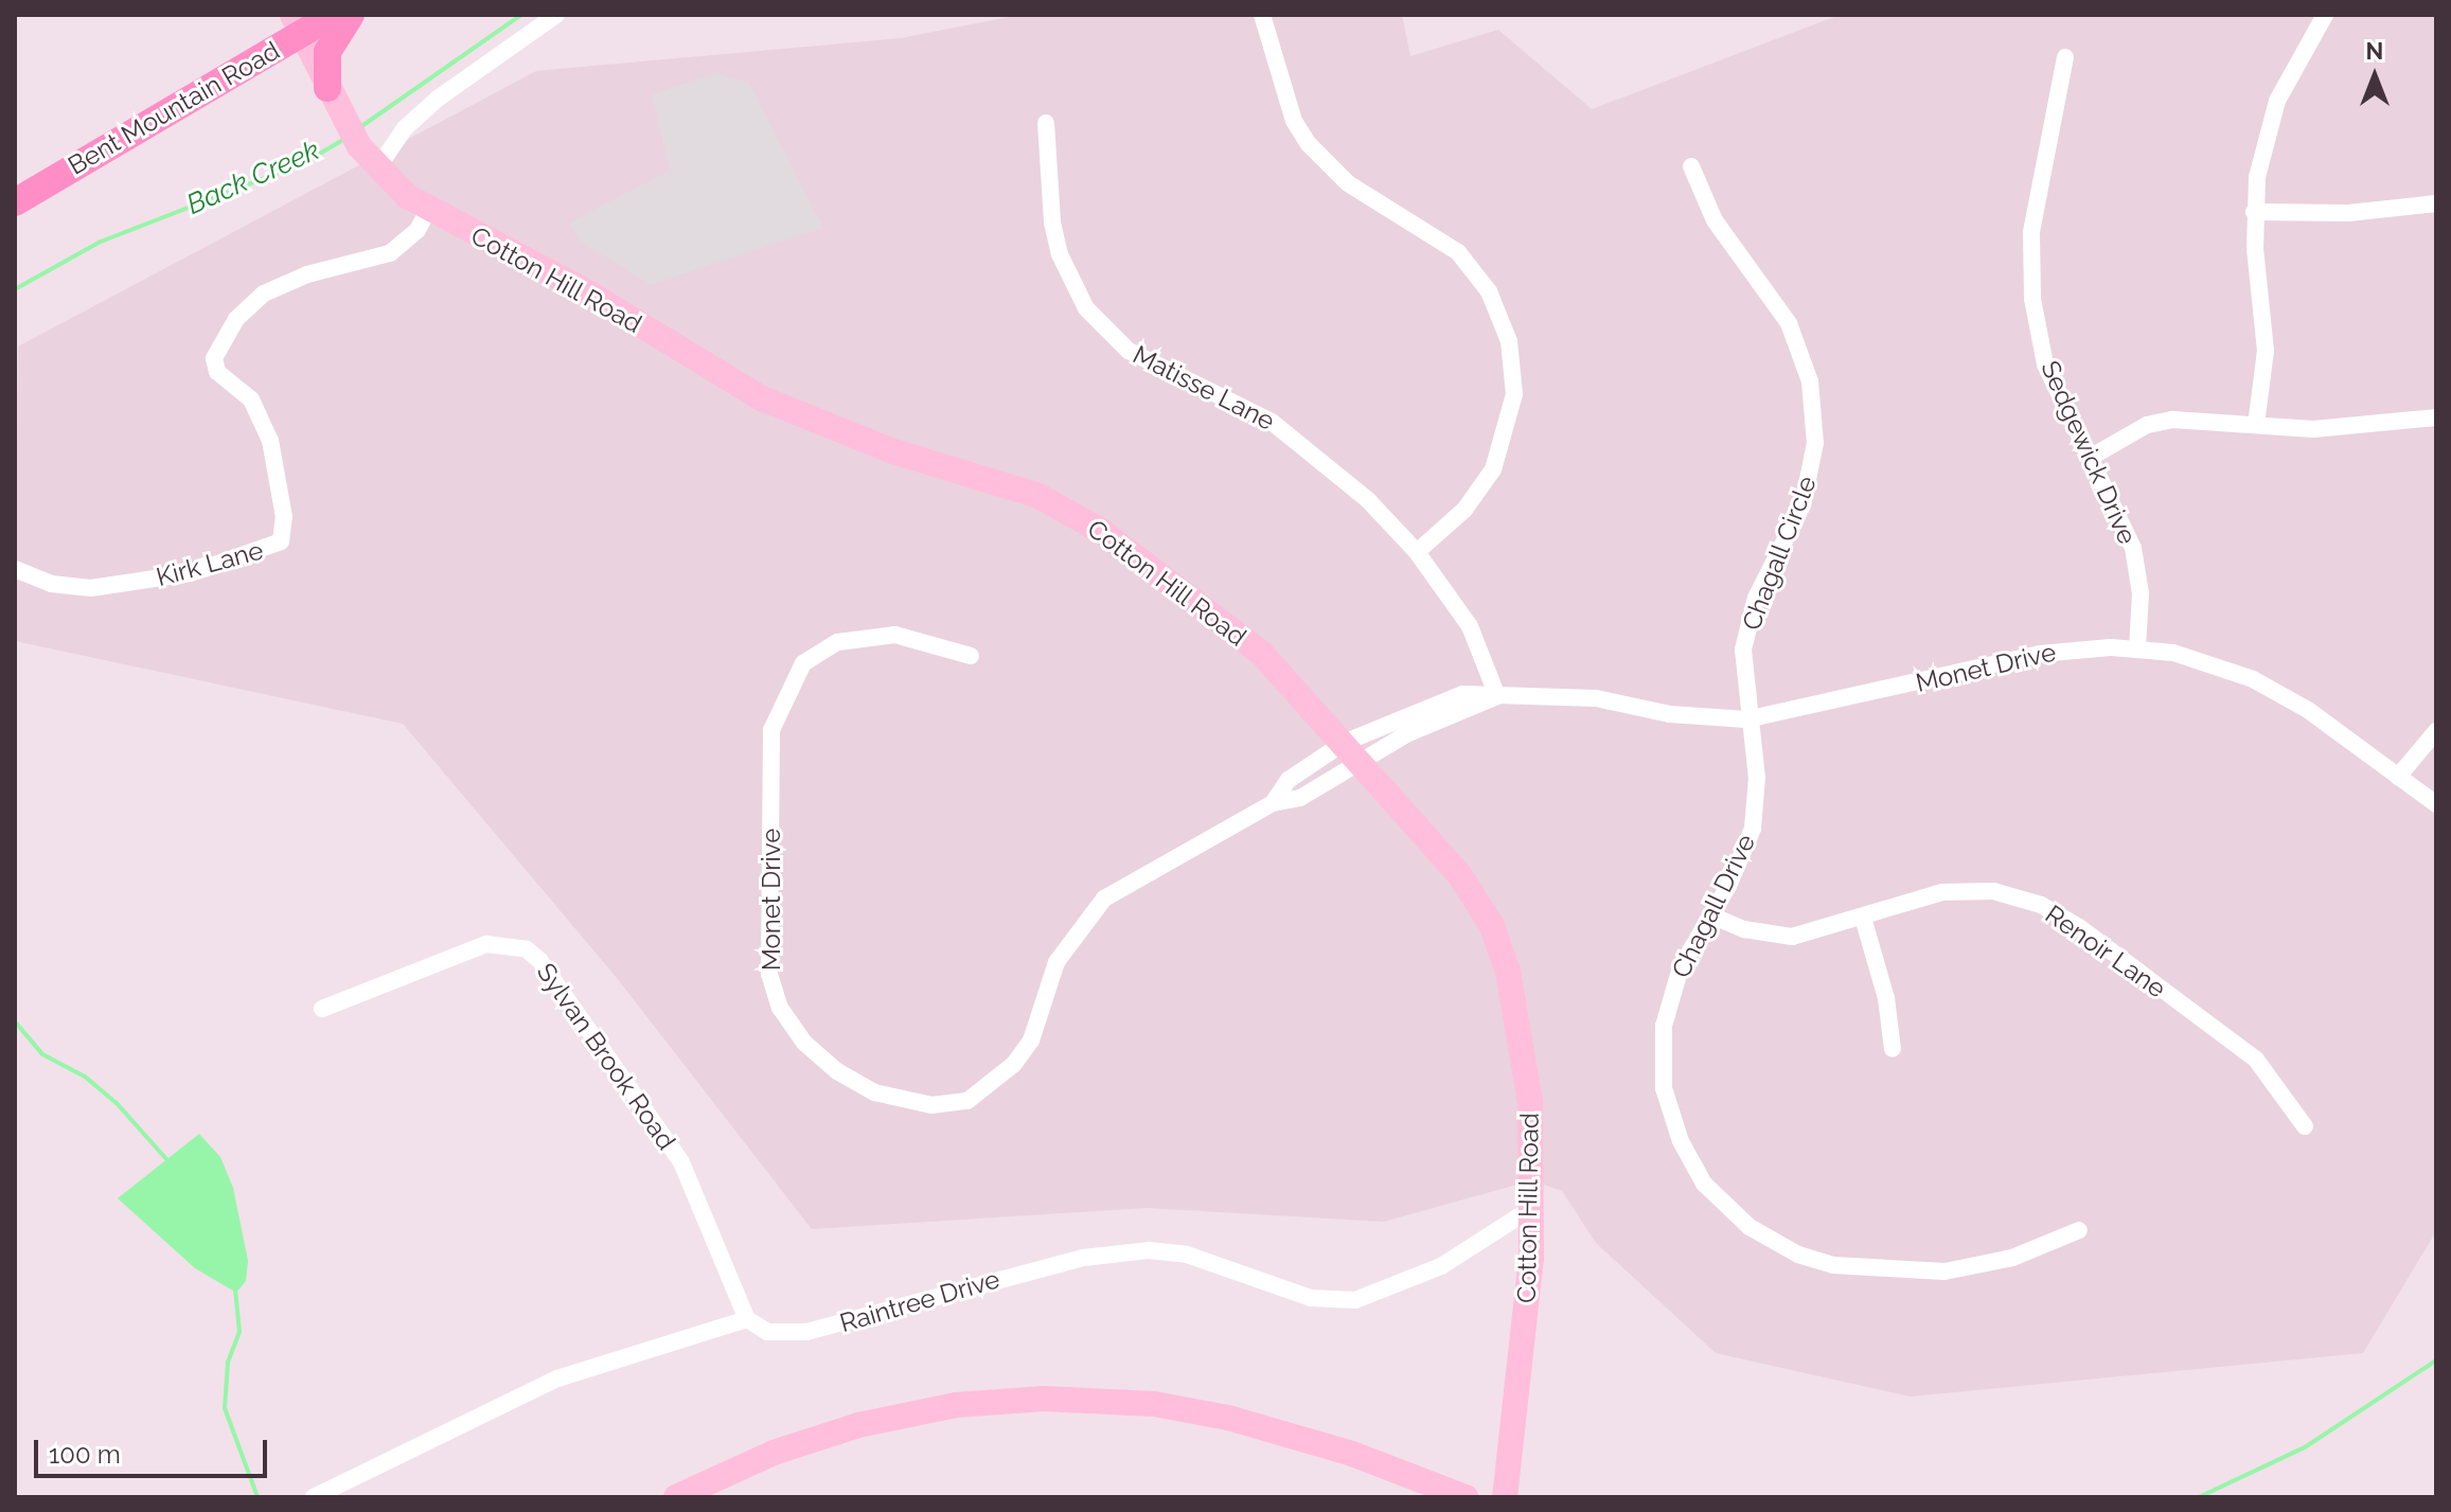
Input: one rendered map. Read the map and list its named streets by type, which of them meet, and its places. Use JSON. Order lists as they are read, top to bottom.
{
  "streets": {
    "main road": ["Bent Mountain Road"],
    "street": [
      "Cotton Hill Road",
      "Matisse Lane",
      "Sedgewick Drive",
      "Chagall Circle",
      "Kirk Lane",
      "Monet Drive",
      "Chagall Drive",
      "Renoir Lane",
      "Sylvan Brook Road",
      "Raintree Drive"
    ]
  },
  "crossings": [
    ["Bent Mountain Road", "Cotton Hill Road"],
    ["Cotton Hill Road", "Kirk Lane"],
    ["Cotton Hill Road", "Monet Drive"],
    ["Cotton Hill Road", "Raintree Drive"],
    ["Matisse Lane", "Monet Drive"],
    ["Sedgewick Drive", "Monet Drive"],
    ["Chagall Circle", "Monet Drive"],
    ["Chagall Circle", "Chagall Drive"],
    ["Monet Drive", "Chagall Drive"],
    ["Chagall Drive", "Renoir Lane"],
    ["Sylvan Brook Road", "Raintree Drive"]
  ],
  "water": ["Back Creek"],
  "scale_bar": "100 m",
  "north": "top"
}
